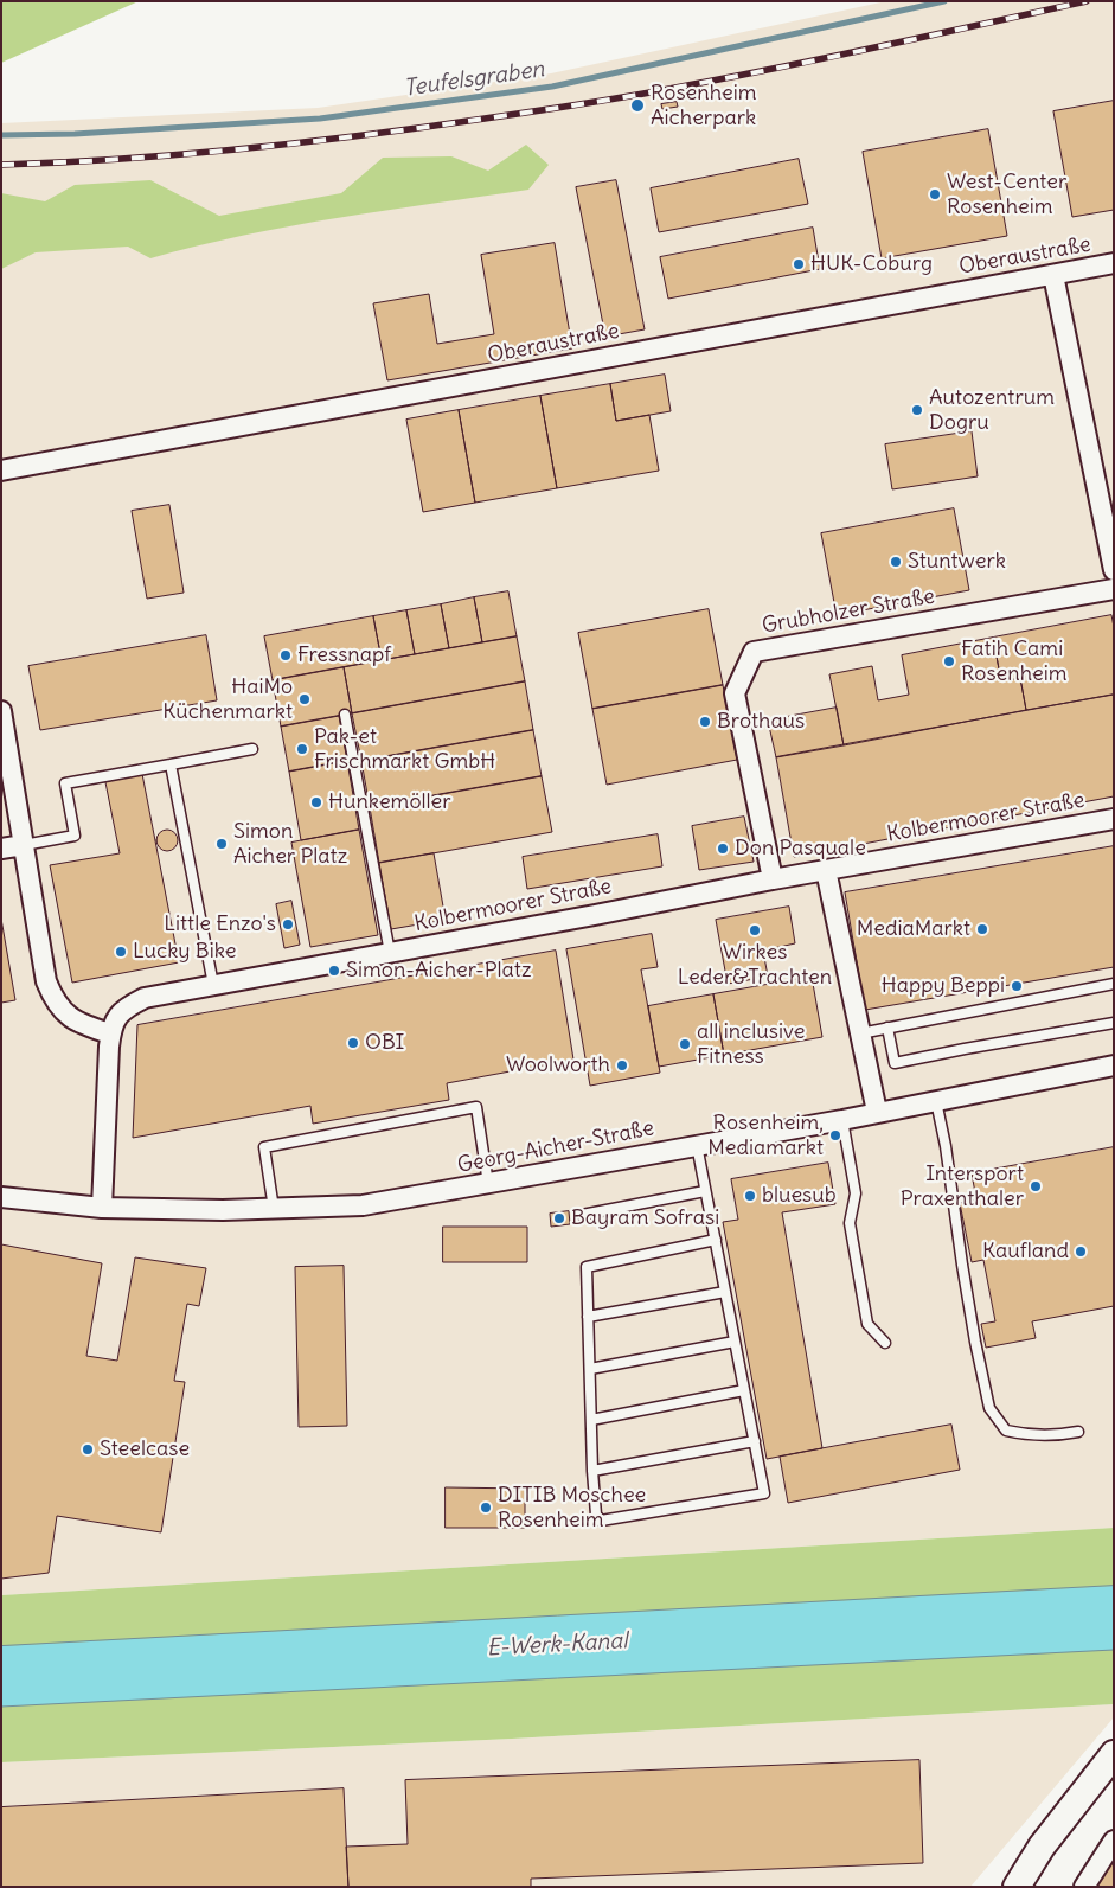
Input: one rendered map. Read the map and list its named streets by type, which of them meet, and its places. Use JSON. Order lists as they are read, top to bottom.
{
  "streets": {
    "street": [
      "Oberaustraße",
      "Grubholzer Straße",
      "Kolbermoorer Straße",
      "Georg-Aicher-Straße"
    ]
  },
  "crossings": [
    ["Grubholzer Straße", "Kolbermoorer Straße"],
    ["Kolbermoorer Straße", "Georg-Aicher-Straße"]
  ],
  "water": ["Teufelsgraben", "E-Werk-Kanal"],
  "places": [
    "Rosenheim Aicherpark",
    "West-Center Rosenheim",
    "HUK-Coburg",
    "Autozentrum Dogru",
    "Stuntwerk",
    "Fressnapf",
    "Fatih Cami Rosenheim",
    "HaiMo Küchenmarkt",
    "Brothaus",
    "Pak-et Frischmarkt GmbH",
    "Hunkemöller",
    "Simon Aicher Platz",
    "Don Pasquale",
    "Little Enzo's",
    "MediaMarkt",
    "Wirkes Leder&Trachten",
    "Lucky Bike",
    "Simon-Aicher-Platz",
    "Happy Beppi",
    "OBI",
    "all inclusive Fitness",
    "Woolworth",
    "Rosenheim, Mediamarkt",
    "Intersport Praxenthaler",
    "bluesub",
    "Bayram Sofrasi",
    "Kaufland",
    "Steelcase",
    "DITIB Moschee Rosenheim"
  ]
}
